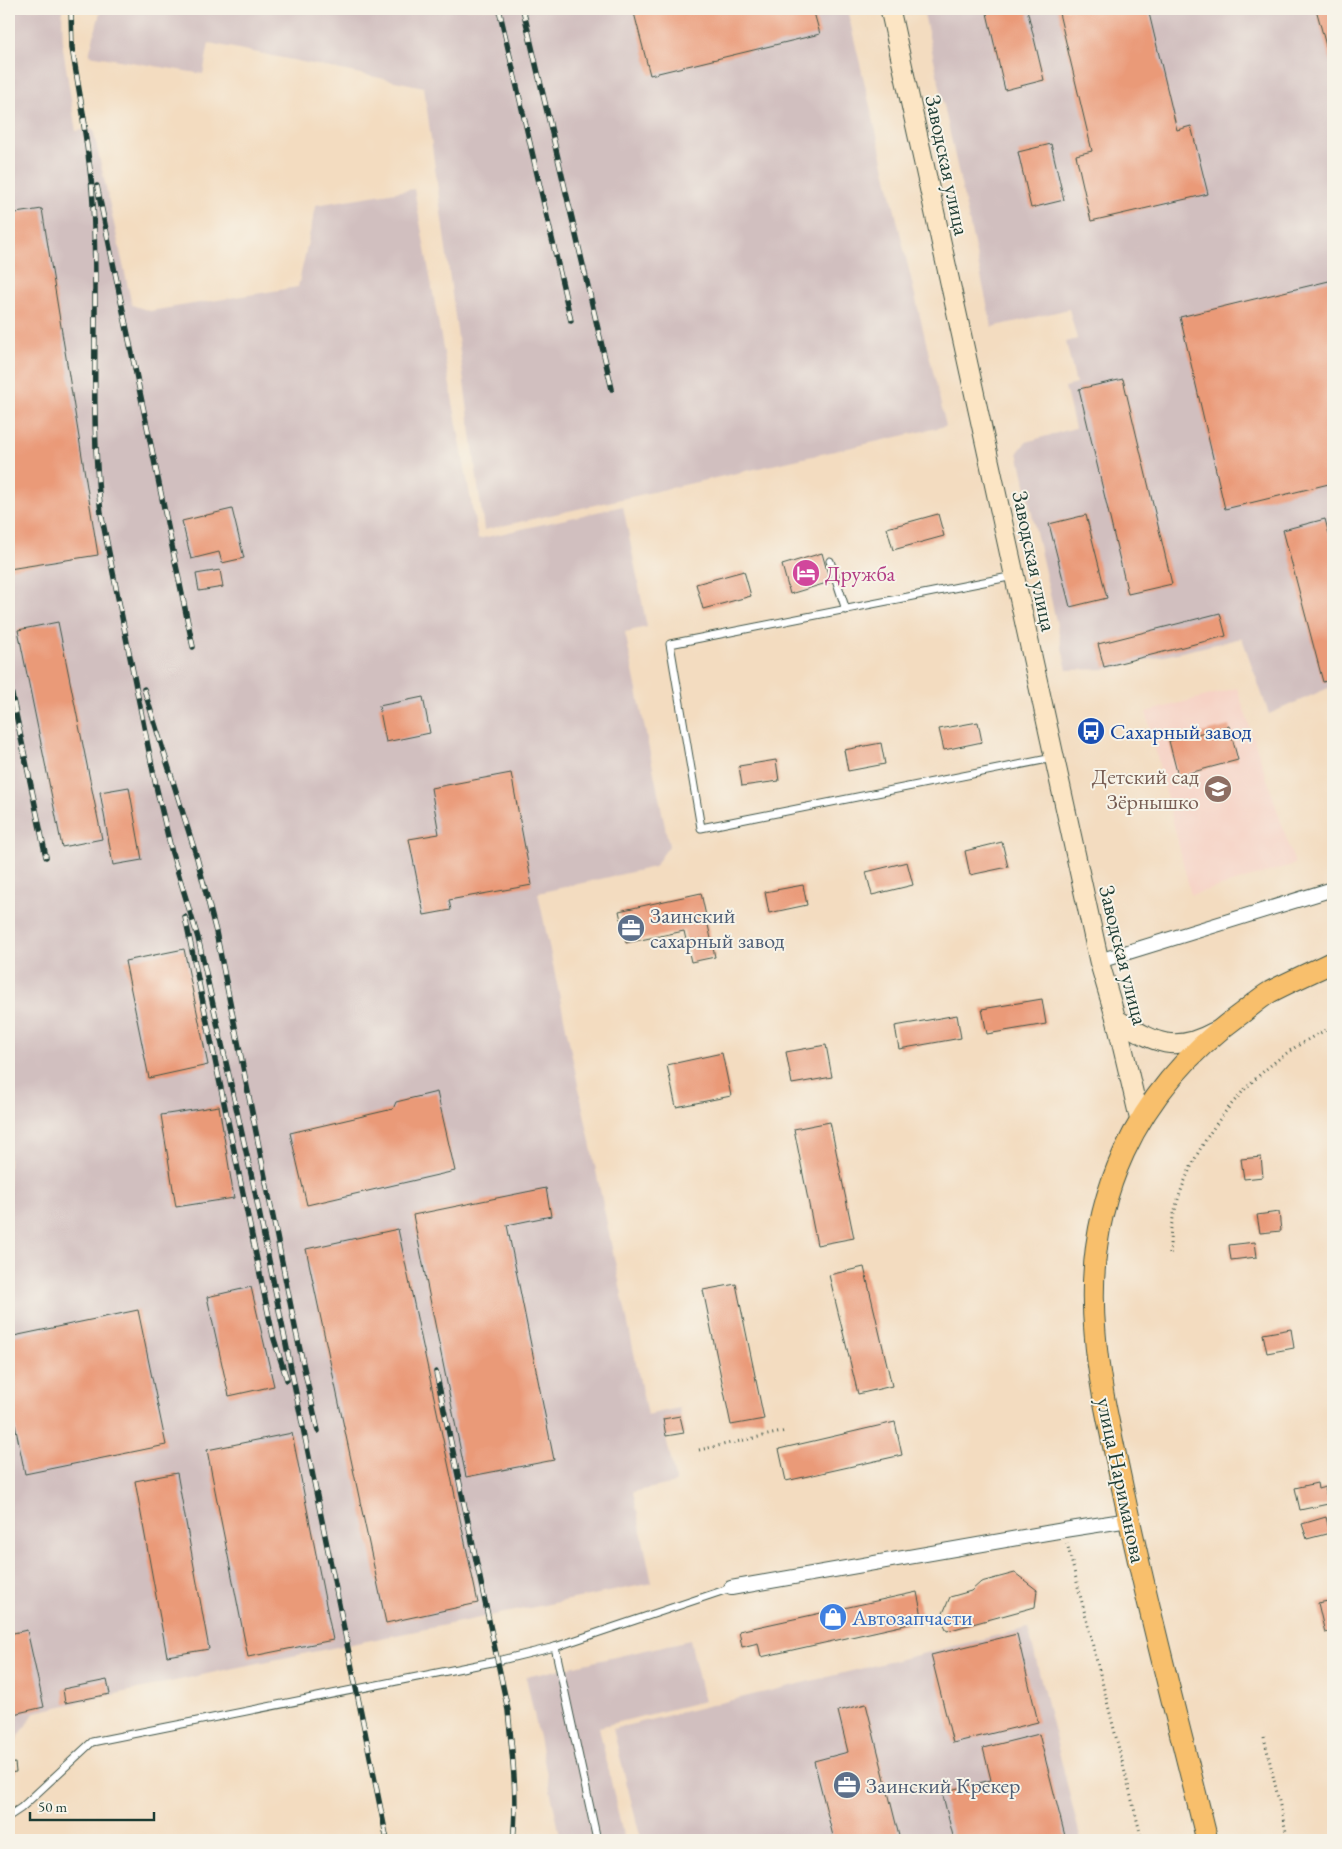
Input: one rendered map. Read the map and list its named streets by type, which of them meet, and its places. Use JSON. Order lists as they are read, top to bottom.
{
  "streets": {
    "main road": ["Заводская улица", "улица Нариманова"]
  },
  "crossings": [
    ["Заводская улица", "улица Нариманова"]
  ],
  "places": {
    "hotel": ["Дружба"],
    "bus stop": ["Сахарный завод"],
    "school or university": ["Детский сад Зёрнышко"],
    "office": ["Заинский сахарный завод", "Заинский Крекер"],
    "shop": ["Автозапчасти"]
  },
  "scale_bar": "50 m"
}
